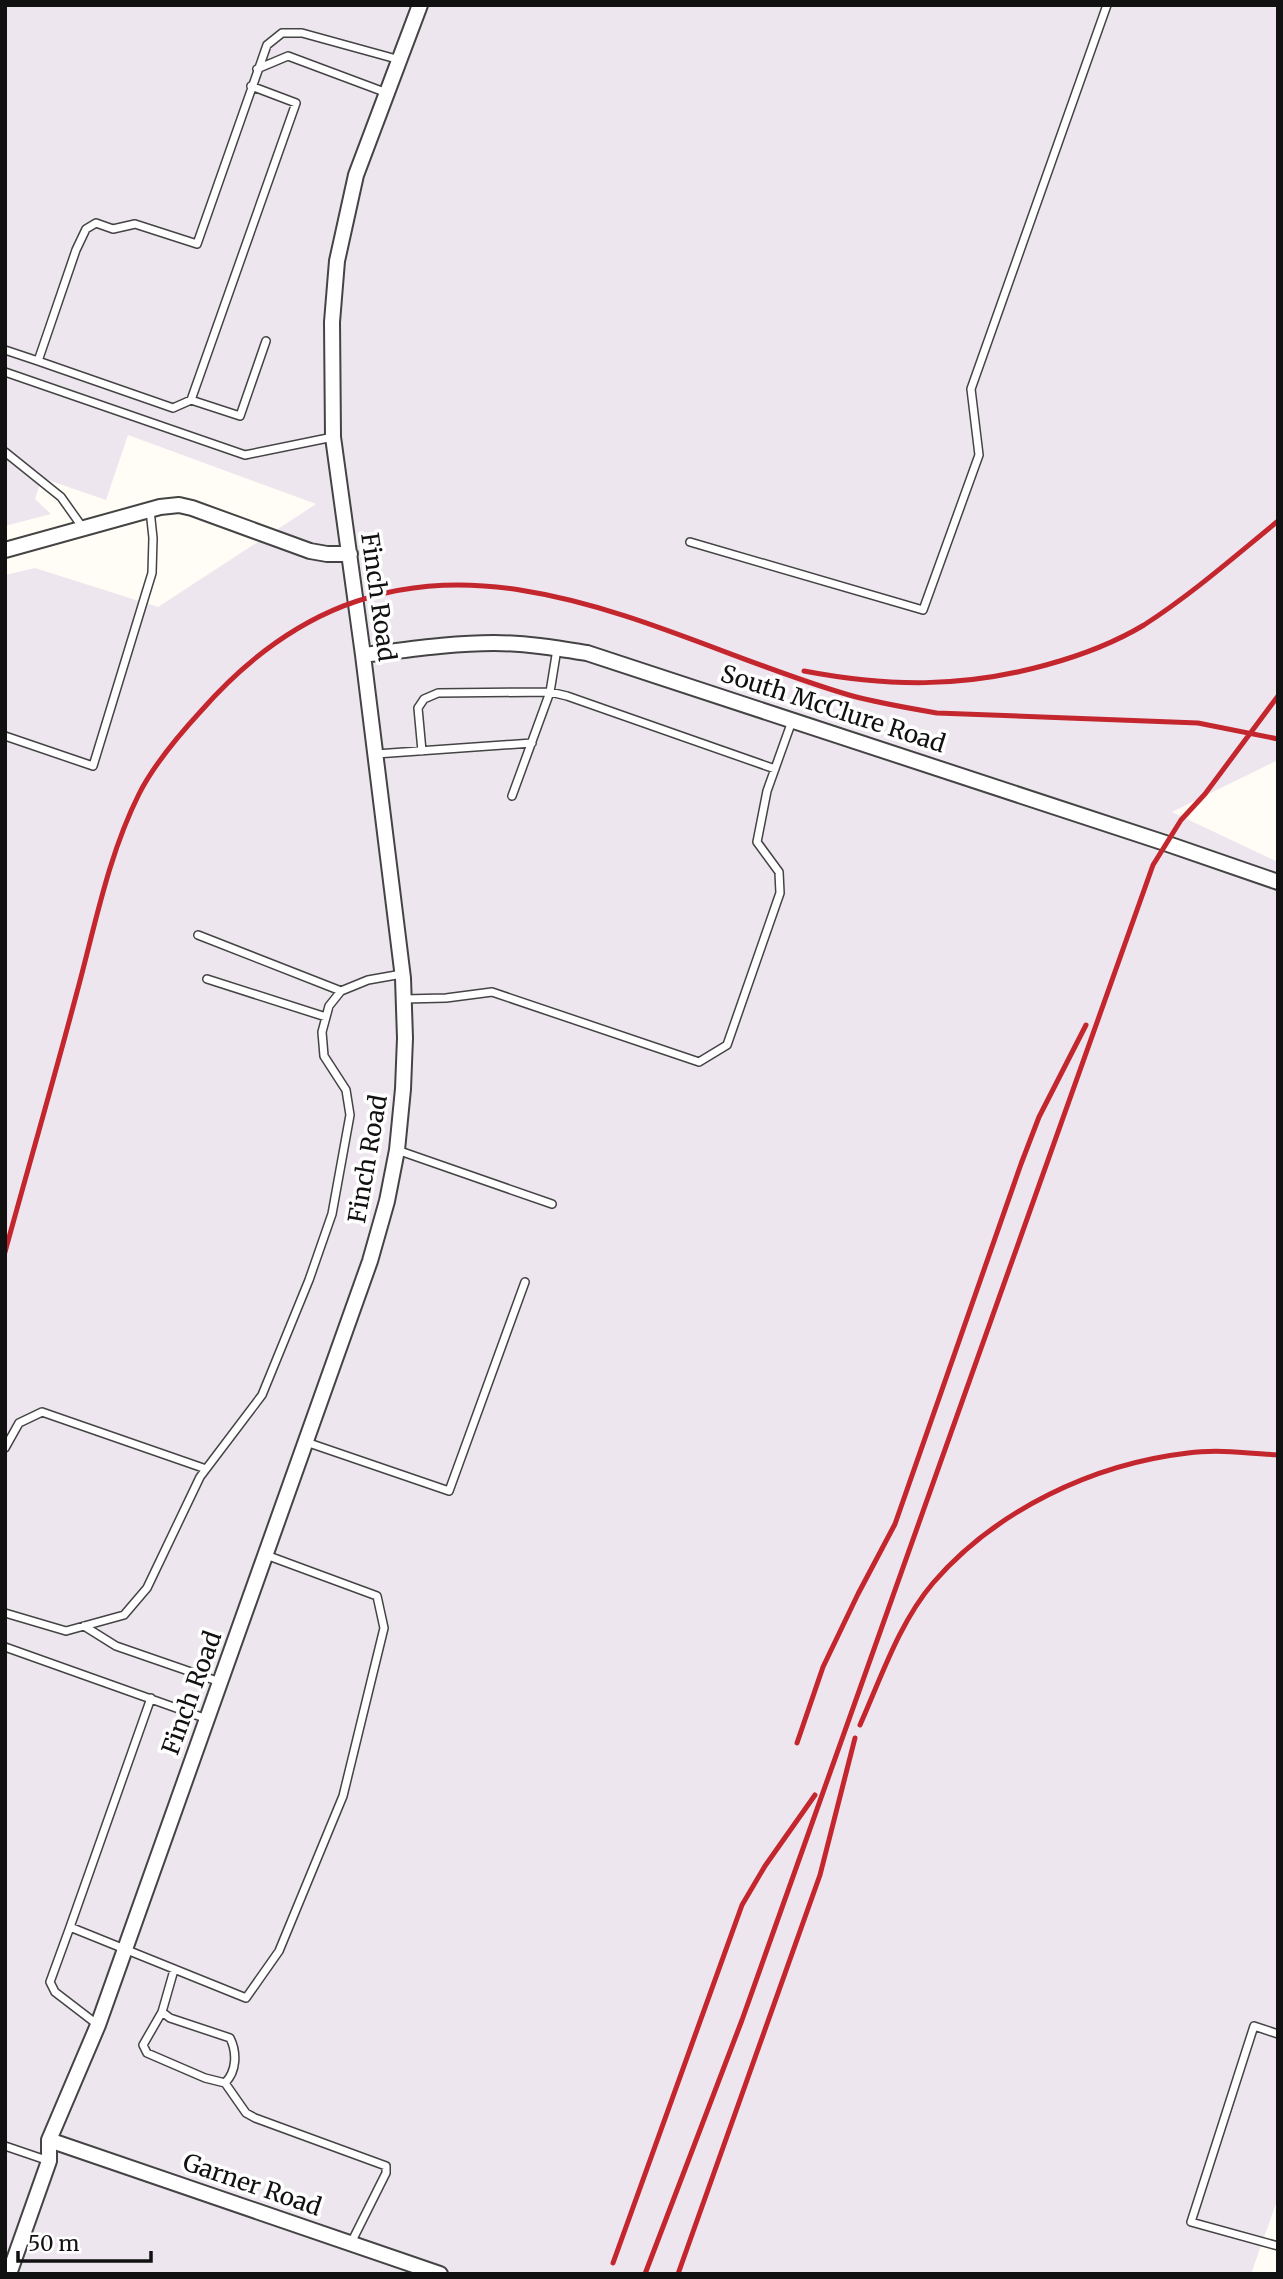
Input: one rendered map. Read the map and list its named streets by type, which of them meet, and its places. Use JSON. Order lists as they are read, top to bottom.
{
  "streets": {
    "street": ["Finch Road", "South McClure Road", "Garner Road"]
  },
  "crossings": [
    ["Finch Road", "South McClure Road"],
    ["Finch Road", "Garner Road"]
  ],
  "scale_bar": "50 m"
}
